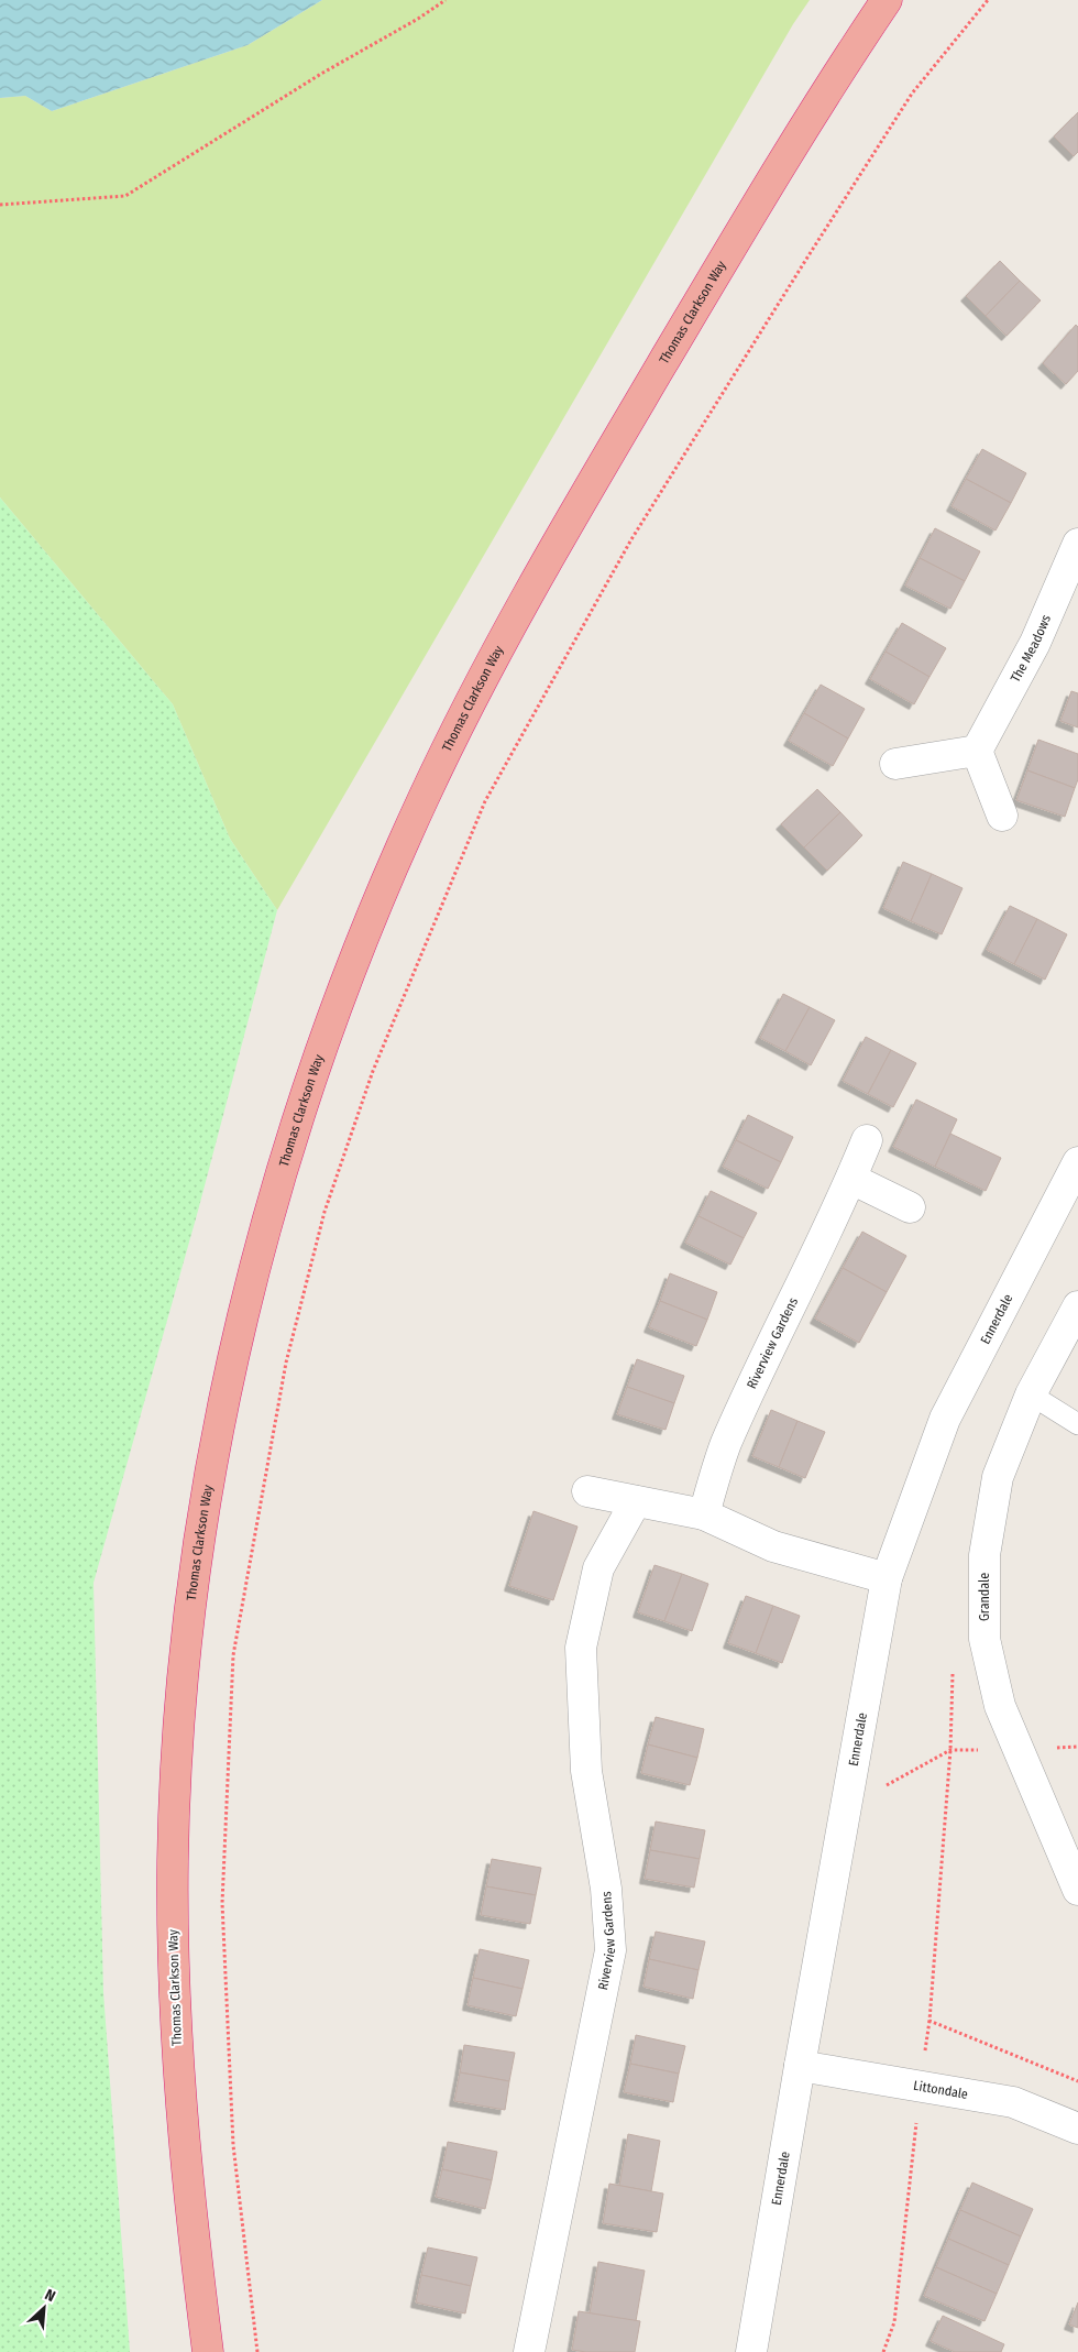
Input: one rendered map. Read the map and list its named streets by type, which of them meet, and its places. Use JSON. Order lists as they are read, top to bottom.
{
  "streets": {
    "highway": ["Thomas Clarkson Way"],
    "street": [
      "The Meadows",
      "Ennerdale",
      "Riverview Gardens",
      "Grandale",
      "Littondale"
    ]
  },
  "crossings": [
    ["Ennerdale", "Littondale"]
  ],
  "north": "top right"
}
